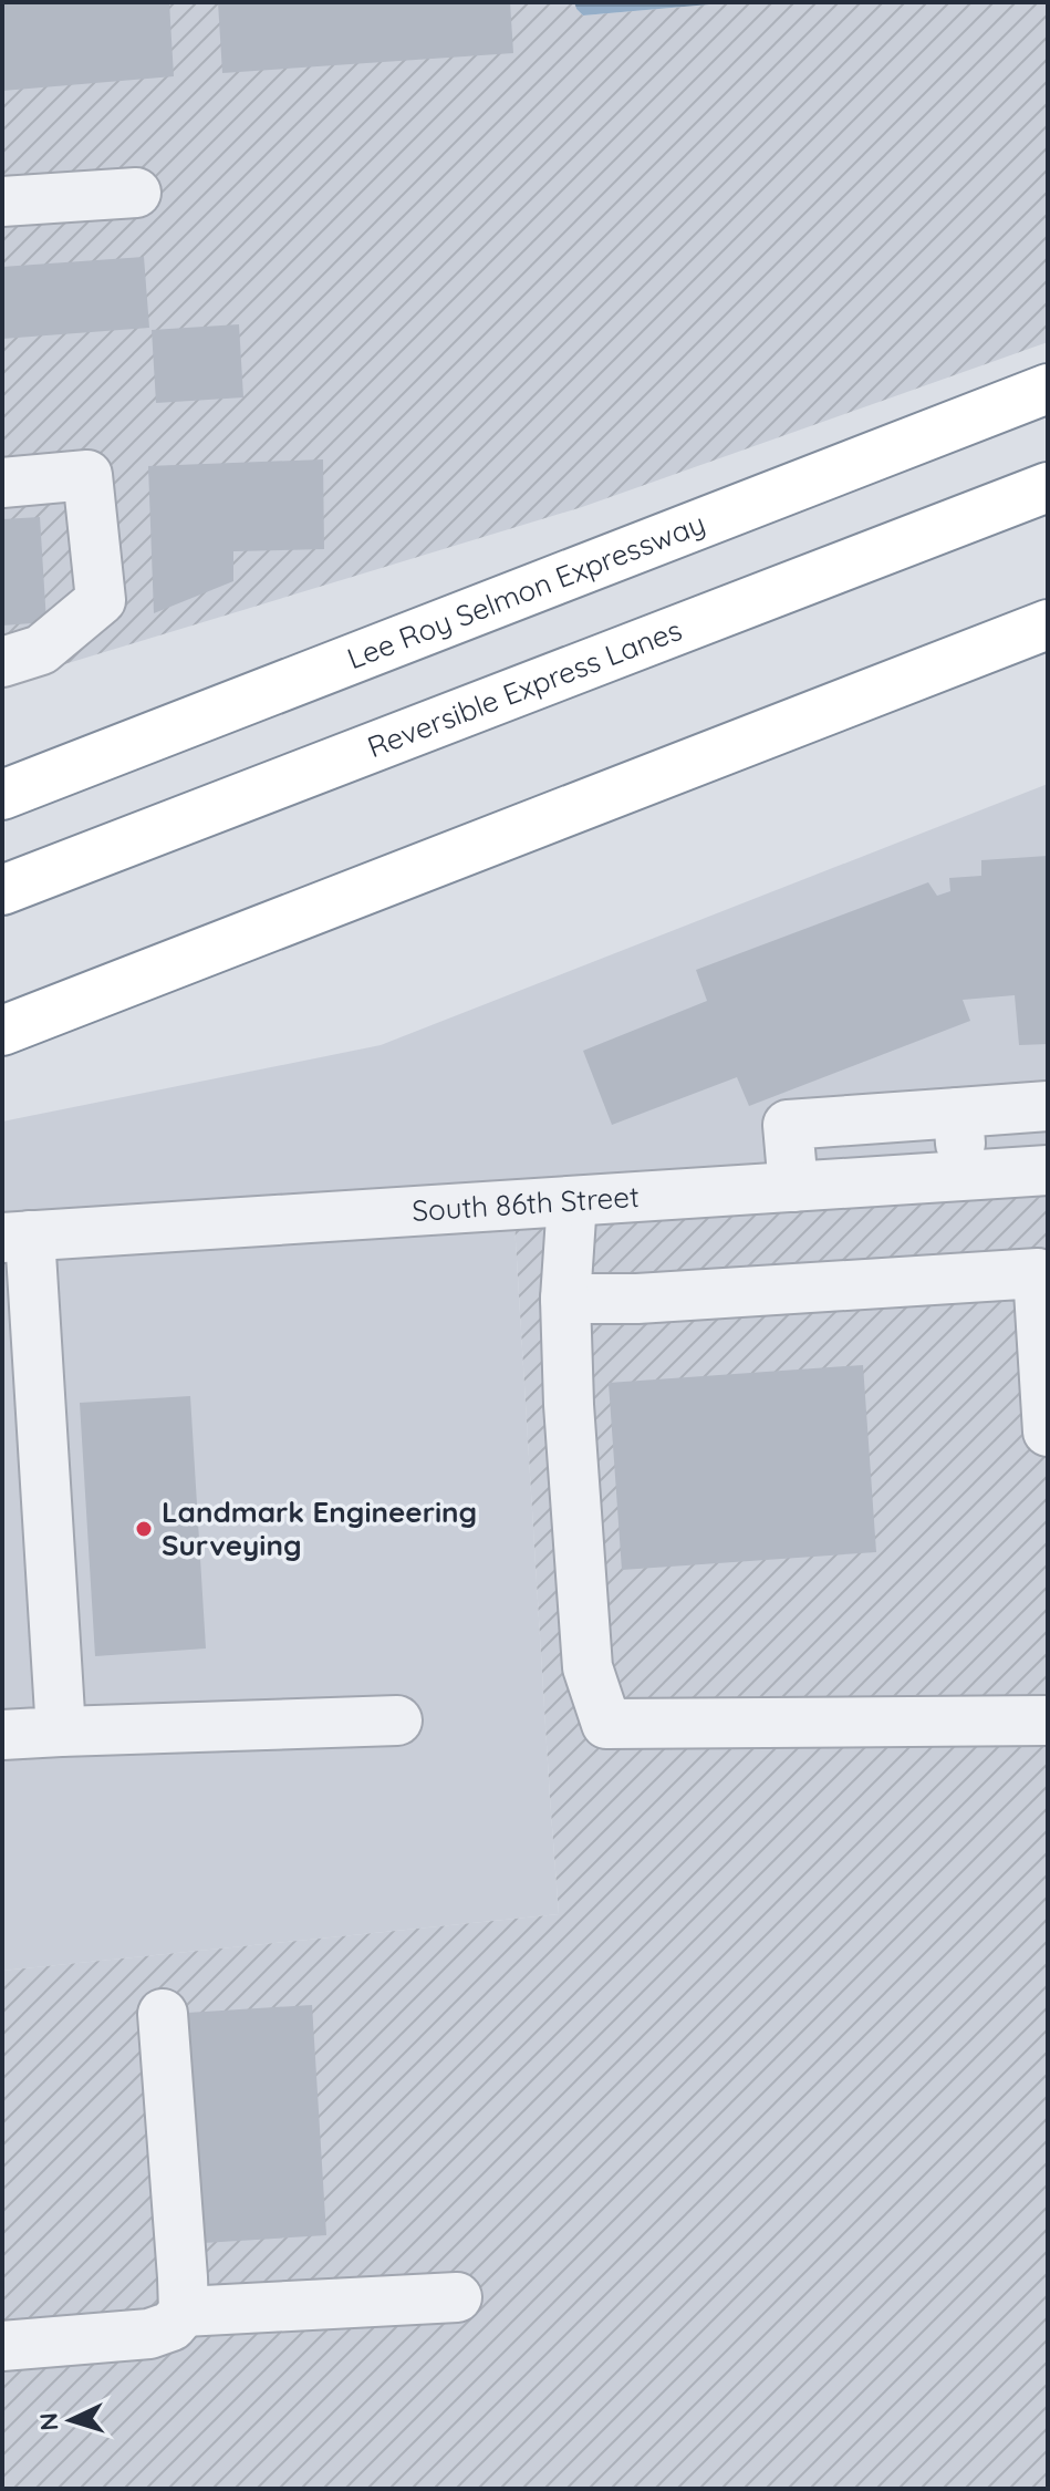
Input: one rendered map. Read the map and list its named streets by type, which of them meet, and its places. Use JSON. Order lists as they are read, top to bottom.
{
  "streets": {
    "highway": ["Lee Roy Selmon Expressway", "Reversible Express Lanes"],
    "street": ["South 86th Street"]
  },
  "places": ["Landmark Engineering Surveying"],
  "north": "left"
}
